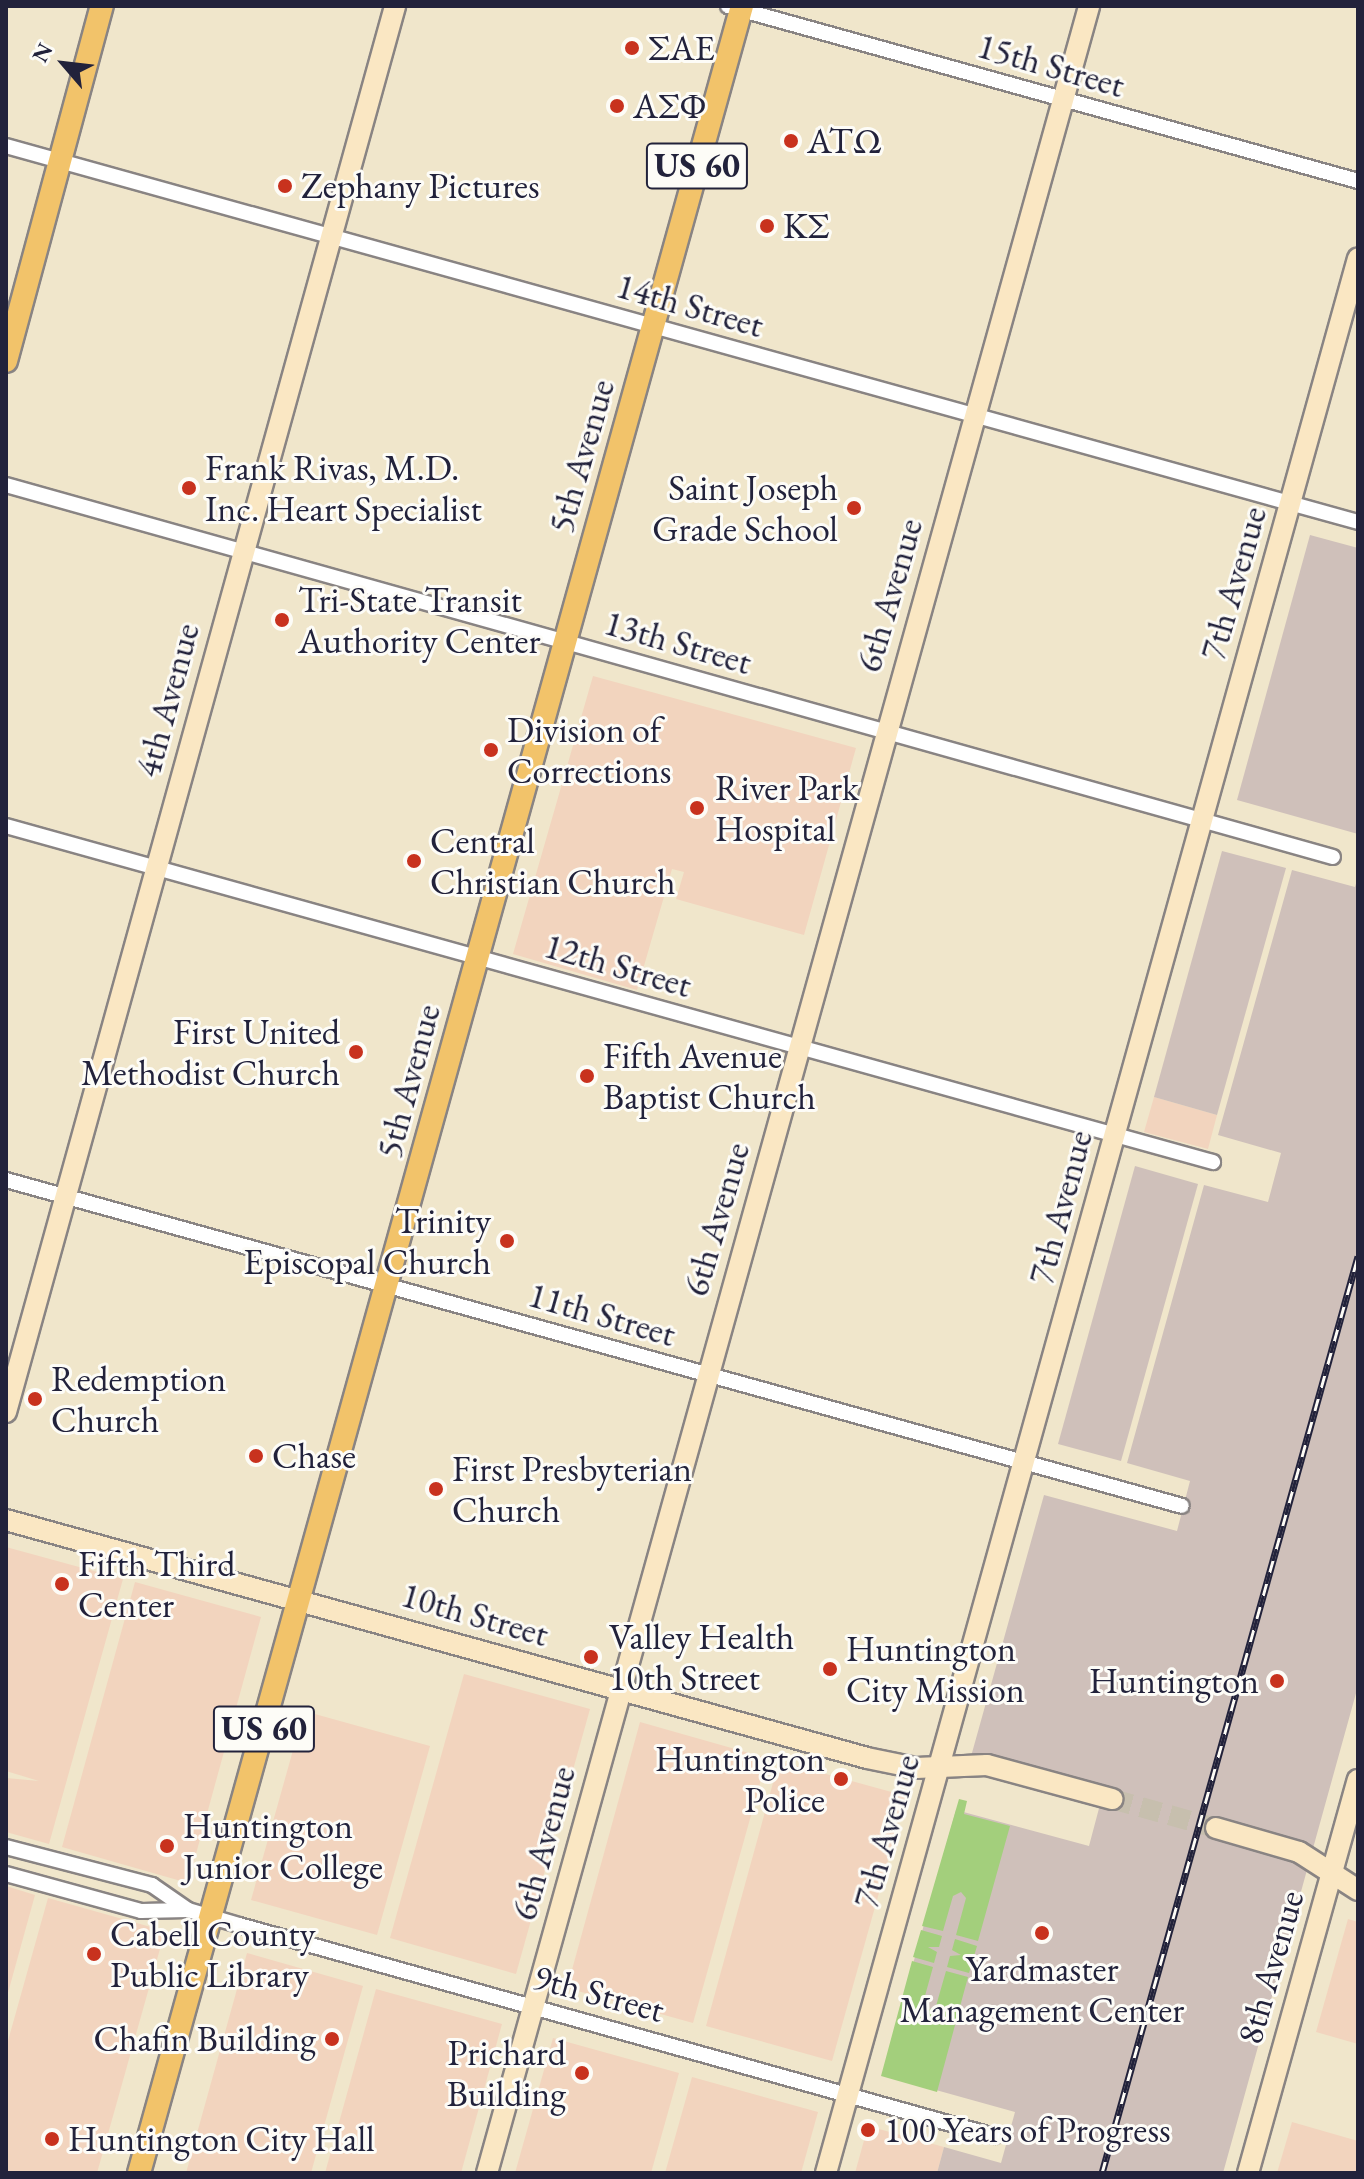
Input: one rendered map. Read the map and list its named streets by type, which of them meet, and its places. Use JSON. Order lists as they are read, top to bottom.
{
  "streets": {
    "main road": ["US 60", "5th Avenue"],
    "street": [
      "15th Street",
      "14th Street",
      "7th Avenue",
      "6th Avenue",
      "13th Street",
      "4th Avenue",
      "12th Street",
      "11th Street",
      "10th Street",
      "8th Avenue",
      "9th Street"
    ]
  },
  "crossings": [
    ["15th Street", "5th Avenue"],
    ["15th Street", "6th Avenue"],
    ["14th Street", "5th Avenue"],
    ["14th Street", "7th Avenue"],
    ["14th Street", "6th Avenue"],
    ["14th Street", "4th Avenue"],
    ["5th Avenue", "13th Street"],
    ["5th Avenue", "12th Street"],
    ["5th Avenue", "11th Street"],
    ["5th Avenue", "10th Street"],
    ["5th Avenue", "9th Street"],
    ["7th Avenue", "13th Street"],
    ["7th Avenue", "12th Street"],
    ["7th Avenue", "11th Street"],
    ["7th Avenue", "10th Street"],
    ["7th Avenue", "9th Street"],
    ["6th Avenue", "13th Street"],
    ["6th Avenue", "12th Street"],
    ["6th Avenue", "11th Street"],
    ["6th Avenue", "10th Street"],
    ["6th Avenue", "9th Street"],
    ["13th Street", "4th Avenue"],
    ["4th Avenue", "12th Street"],
    ["4th Avenue", "11th Street"]
  ],
  "places": [
    "ΣΑΕ",
    "AΣΦ",
    "ATΩ",
    "Zephany Pictures",
    "KΣ",
    "Frank Rivas, M.D. Inc. Heart Specialist",
    "Saint Joseph Grade School",
    "Tri-State Transit Authority Center",
    "Division of Corrections",
    "River Park Hospital",
    "Central Christian Church",
    "First United Methodist Church",
    "Fifth Avenue Baptist Church",
    "Trinity Episcopal Church",
    "Redemption Church",
    "Chase",
    "First Presbyterian Church",
    "Fifth Third Center",
    "Valley Health 10th Street",
    "Huntington City Mission",
    "Huntington",
    "Huntington Police",
    "Huntington Junior College",
    "Yardmaster Management Center",
    "Cabell County Public Library",
    "Chafin Building",
    "Prichard Building",
    "100 Years of Progress",
    "Huntington City Hall"
  ],
  "north": "top left"
}
